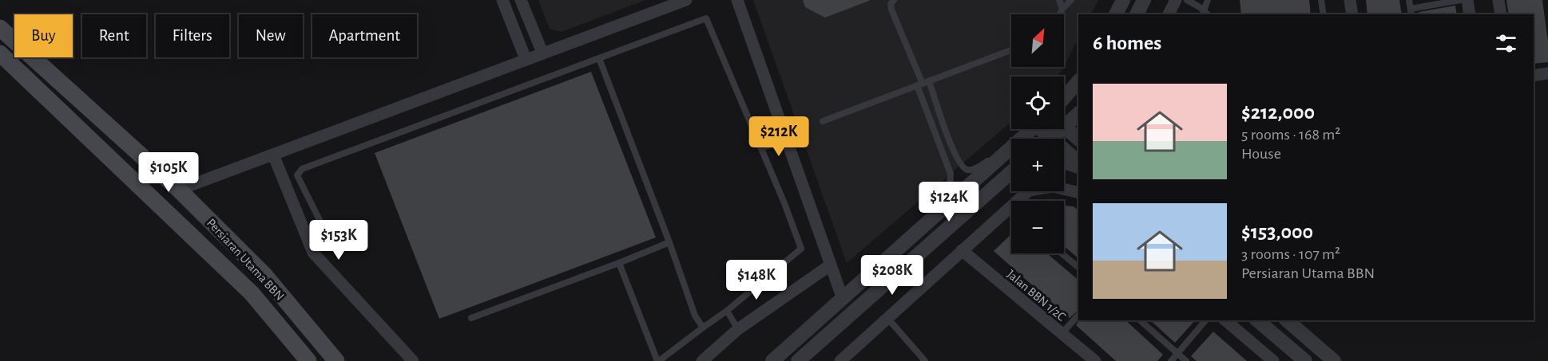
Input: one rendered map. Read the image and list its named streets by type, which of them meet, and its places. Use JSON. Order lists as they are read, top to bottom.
{
  "streets": {
    "main road": ["Persiaran Utama BBN"],
    "street": ["Jalan BBN 1/2C"]
  },
  "north": "top right",
  "page": {
    "map_buttons": ["+", "−"],
    "chip": [
      "Buy",
      "Rent",
      "Filters",
      "New",
      "Apartment"
    ],
    "heading": "6 homes",
    "list": [
      {
        "name": "$212,000",
        "note": "5 rooms · 168 m² · House"
      },
      {
        "name": "$153,000",
        "note": "3 rooms · 107 m² · Persiaran Utama BBN"
      }
    ],
    "price": [
      "$212K",
      "$105K",
      "$124K",
      "$153K",
      "$208K",
      "$148K"
    ]
  }
}
